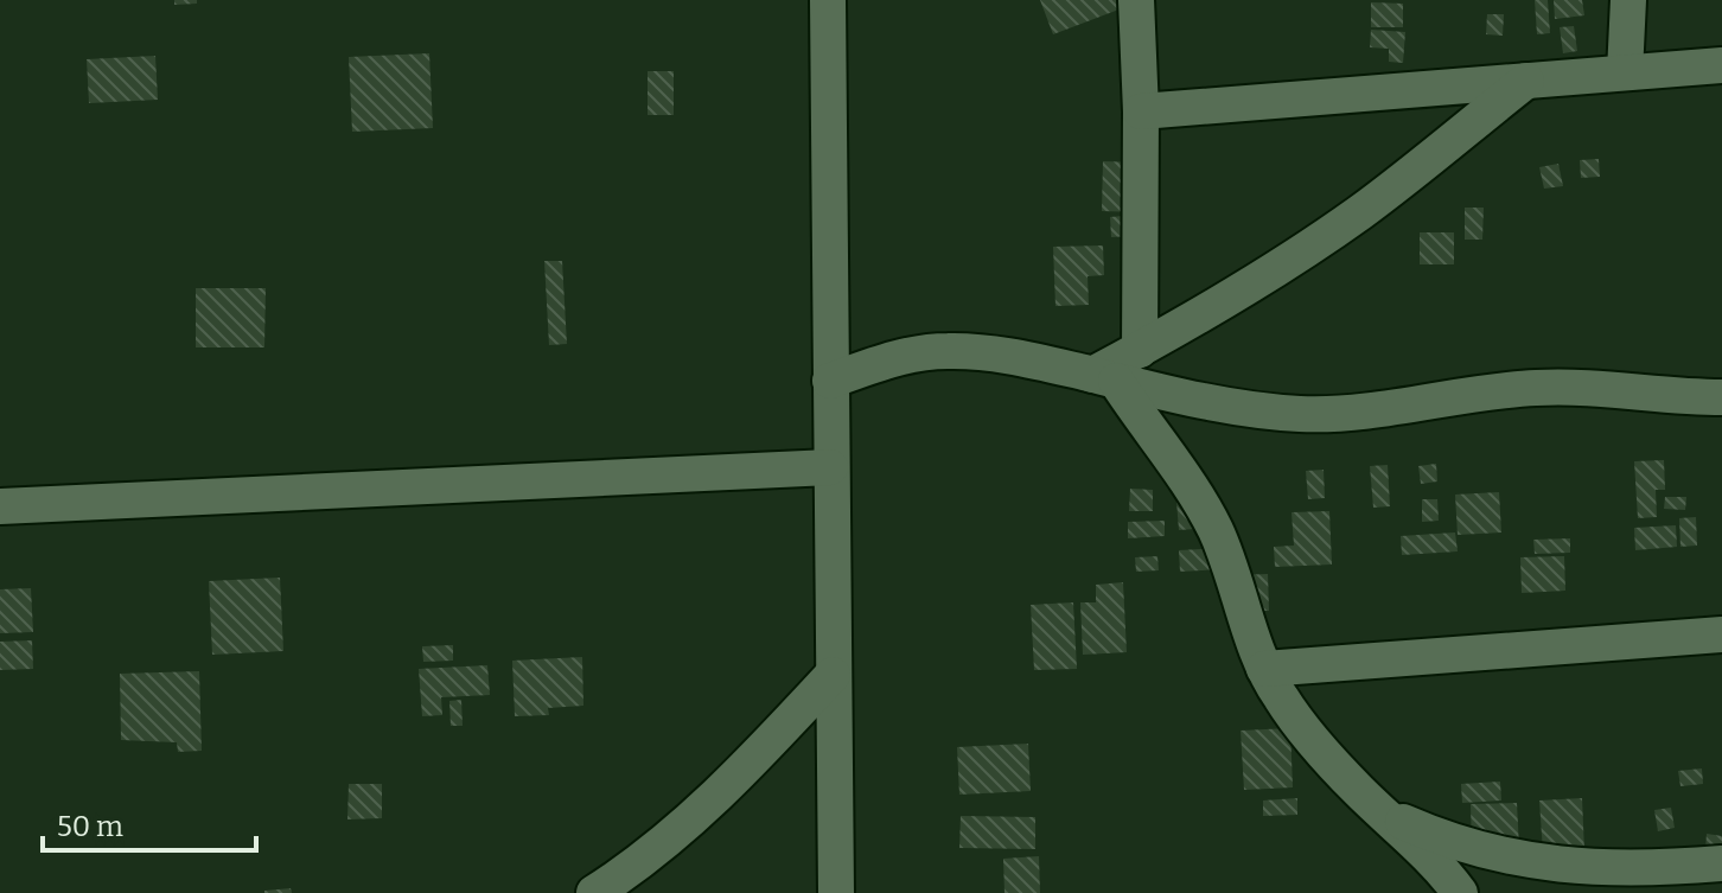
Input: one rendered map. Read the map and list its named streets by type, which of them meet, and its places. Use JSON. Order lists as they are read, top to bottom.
{
  "scale_bar": "50 m"
}
